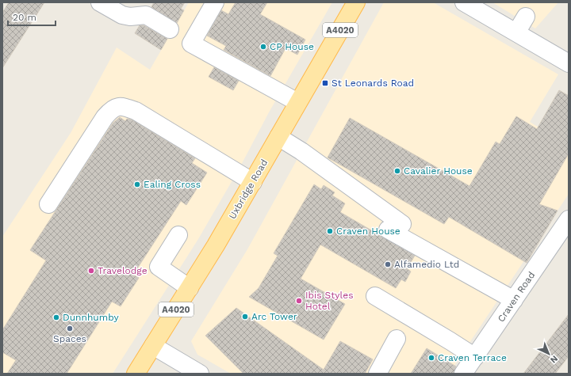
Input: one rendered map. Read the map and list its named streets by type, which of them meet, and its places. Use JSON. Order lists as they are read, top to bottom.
{
  "streets": {
    "main road": ["A4020", "Uxbridge Road"],
    "street": ["Craven Road"]
  },
  "places": {
    "other": [
      "CP House",
      "Cavalier House",
      "Ealing Cross",
      "Craven House",
      "Alfamedio Ltd",
      "Travelodge",
      "Ibis Styles Hotel",
      "Arc Tower",
      "Dunnhumby",
      "Spaces",
      "Craven Terrace"
    ],
    "transit": ["St Leonards Road"]
  },
  "scale_bar": "20 m",
  "north": "bottom right"
}
